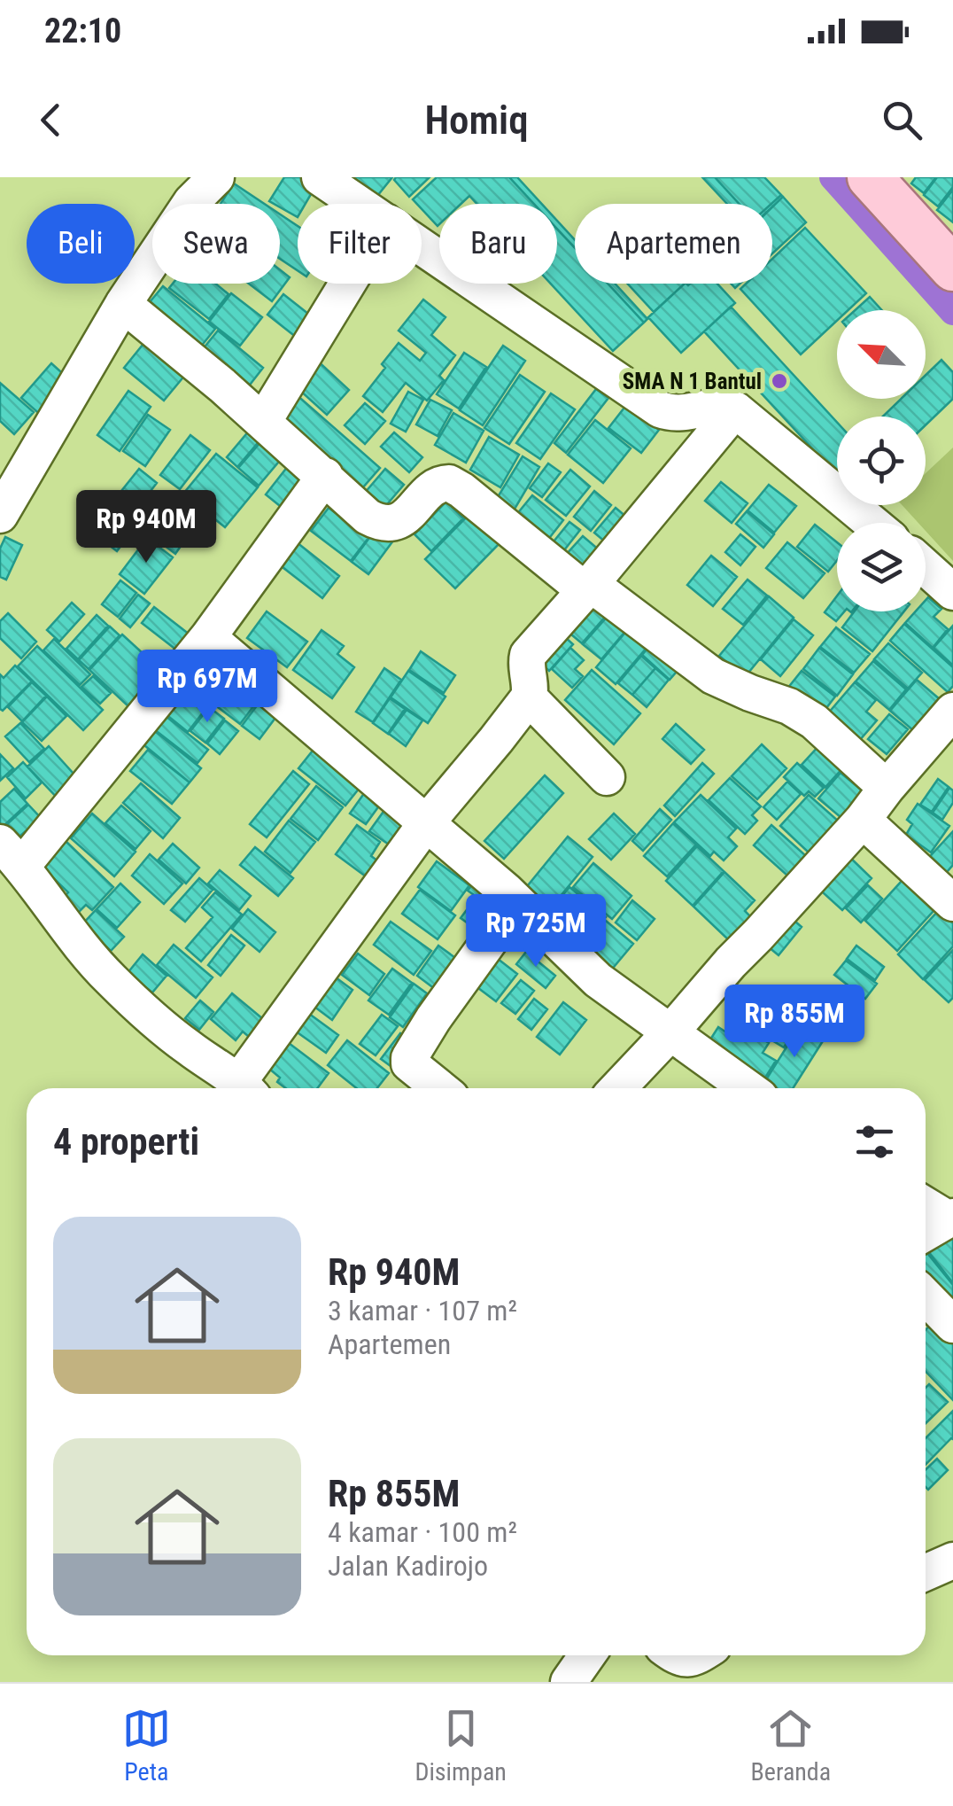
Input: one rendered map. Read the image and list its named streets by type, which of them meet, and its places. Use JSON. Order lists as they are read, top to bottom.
{
  "places": ["SMA N 1 Bantul"],
  "north": "top left",
  "page": {
    "status": "22:10",
    "header": "Homiq",
    "chip": [
      "Beli",
      "Sewa",
      "Filter",
      "Baru",
      "Apartemen"
    ],
    "price": [
      "Rp 940M",
      "Rp 697M",
      "Rp 725M",
      "Rp 855M"
    ],
    "heading": "4 properti",
    "list": [
      {
        "name": "Rp 940M",
        "note": "3 kamar · 107 m² · Apartemen"
      },
      {
        "name": "Rp 855M",
        "note": "4 kamar · 100 m² · Jalan Kadirojo"
      }
    ],
    "tabs": ["Peta", "Disimpan", "Beranda"]
  }
}
